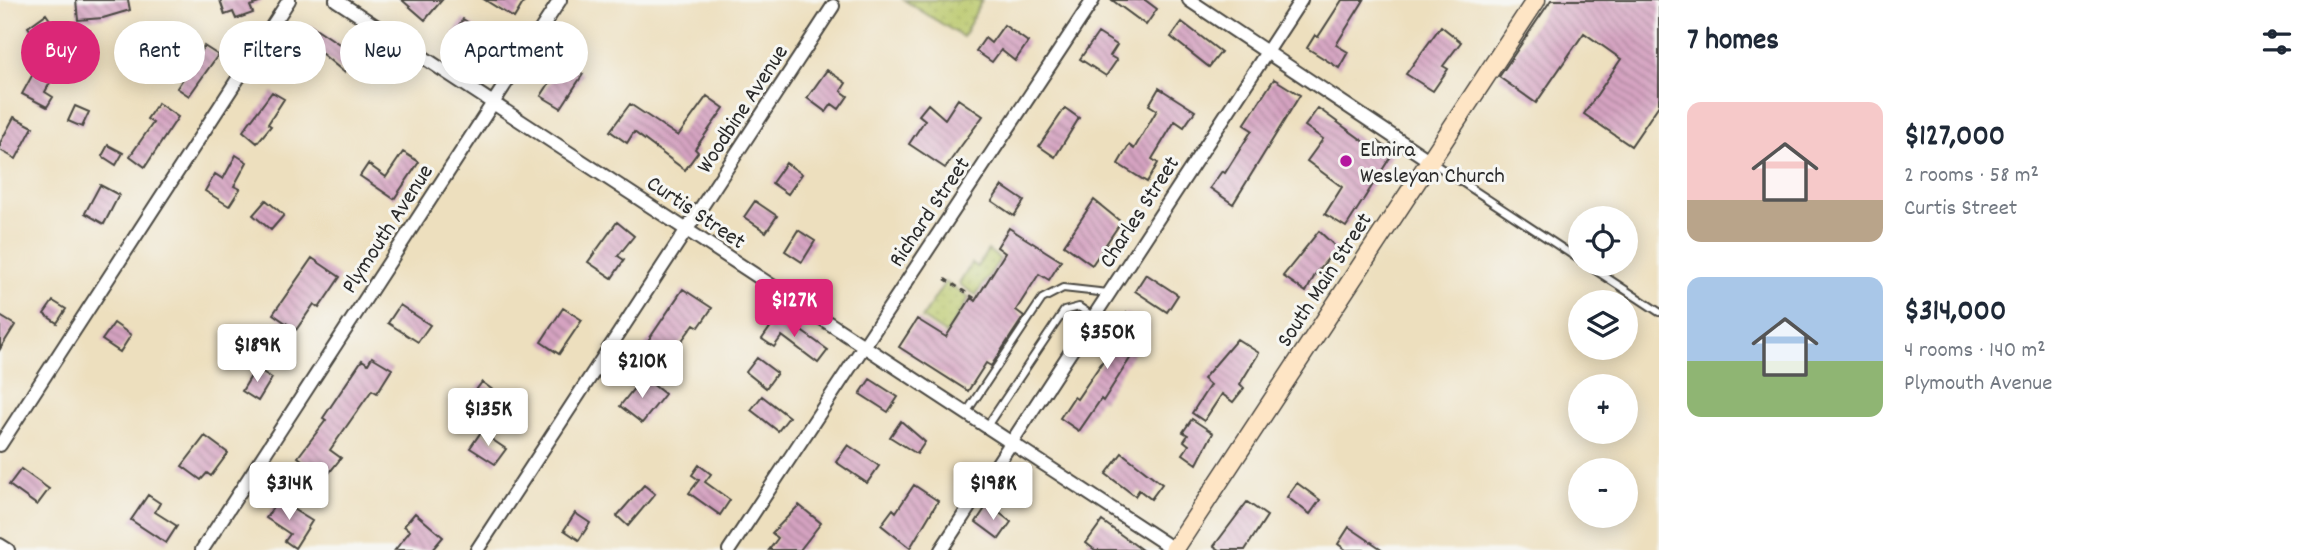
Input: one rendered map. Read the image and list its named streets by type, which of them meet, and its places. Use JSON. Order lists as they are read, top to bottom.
{
  "streets": {
    "street": [
      "Woodbine Avenue",
      "Curtis Street",
      "Richard Street",
      "Charles Street",
      "Plymouth Avenue",
      "South Main Street"
    ]
  },
  "crossings": [
    ["Woodbine Avenue", "Curtis Street"],
    ["Curtis Street", "Richard Street"],
    ["Curtis Street", "Charles Street"],
    ["Curtis Street", "Plymouth Avenue"],
    ["Curtis Street", "South Main Street"]
  ],
  "places": ["Elmira Wesleyan Church"],
  "page": {
    "heading": "7 homes",
    "chip": [
      "Buy",
      "Rent",
      "Filters",
      "New",
      "Apartment"
    ],
    "list": [
      {
        "name": "$127,000",
        "note": "2 rooms · 58 m² · Curtis Street"
      },
      {
        "name": "$314,000",
        "note": "4 rooms · 140 m² · Plymouth Avenue"
      }
    ],
    "map_buttons": ["+", "−"],
    "price": [
      "$127K",
      "$350K",
      "$189K",
      "$210K",
      "$135K",
      "$314K",
      "$198K"
    ]
  }
}
